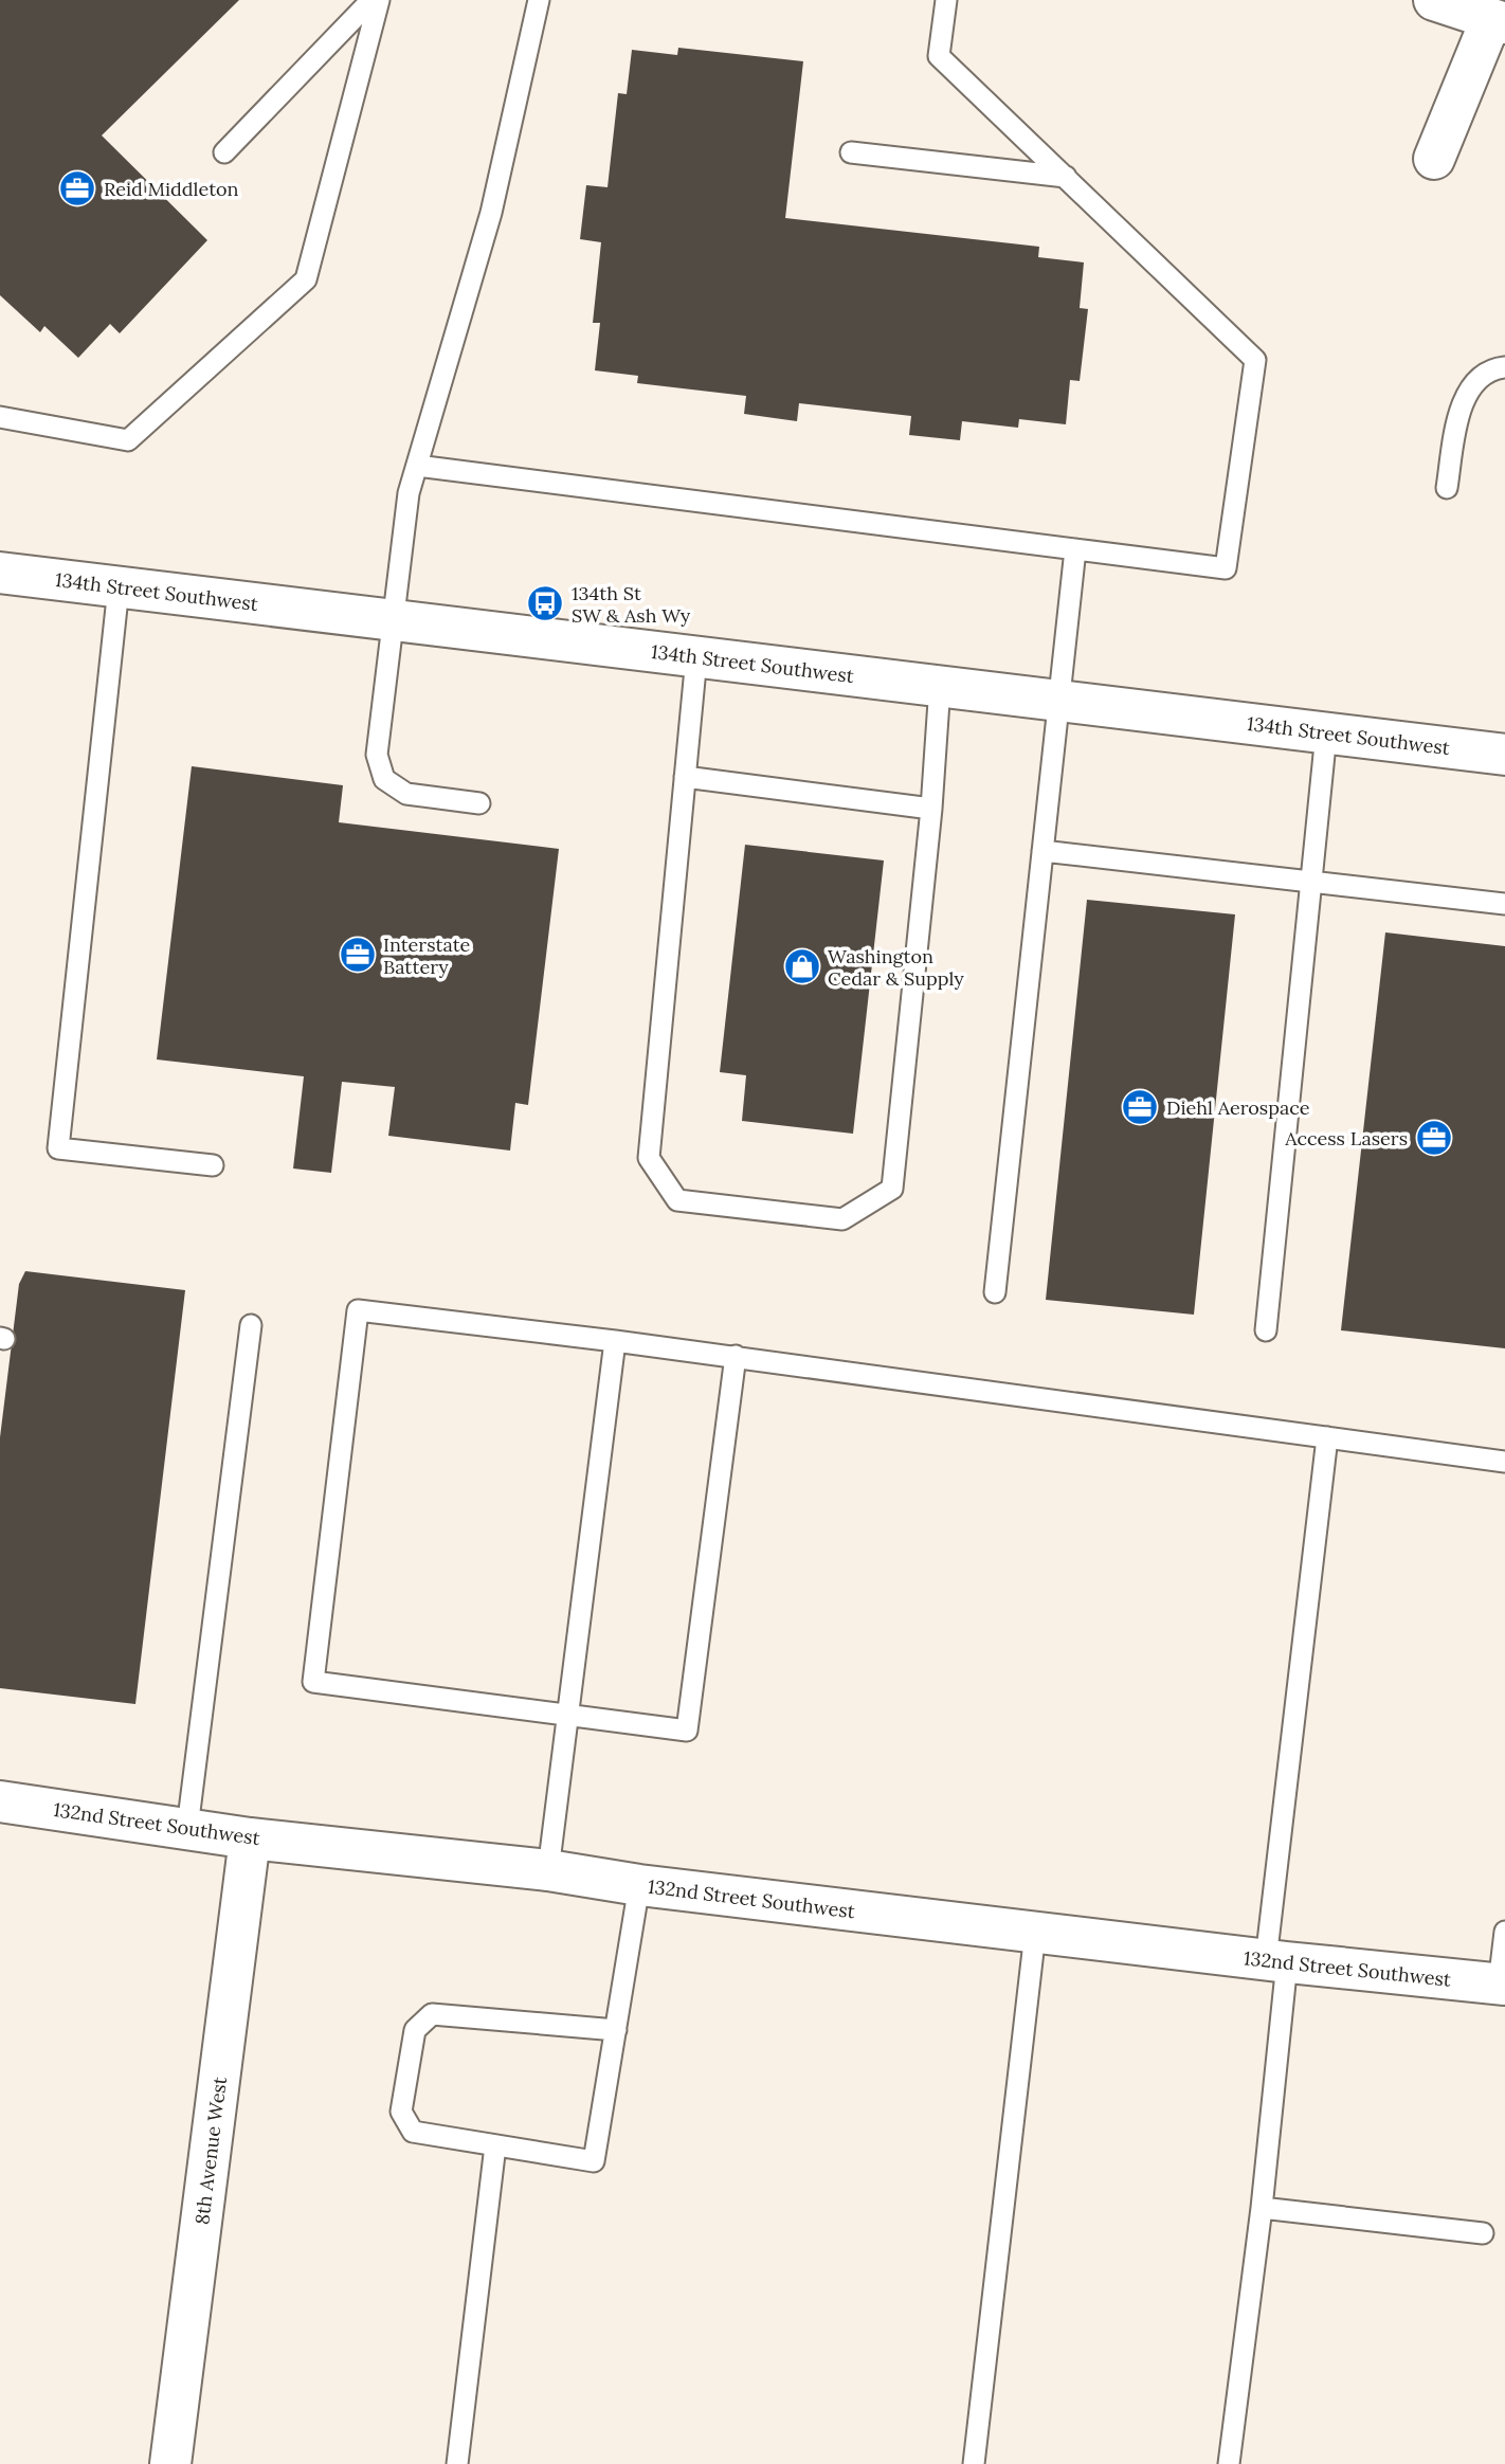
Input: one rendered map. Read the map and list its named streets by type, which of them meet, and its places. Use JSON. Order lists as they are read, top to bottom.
{
  "streets": {
    "street": ["134th Street Southwest", "132nd Street Southwest", "8th Avenue West"]
  },
  "crossings": [
    ["132nd Street Southwest", "8th Avenue West"]
  ],
  "places": {
    "office": [
      "Reid Middleton",
      "Interstate Battery",
      "Diehl Aerospace",
      "Access Lasers"
    ],
    "bus stop": ["134th St SW & Ash Wy"],
    "shop": ["Washington Cedar & Supply"]
  }
}
